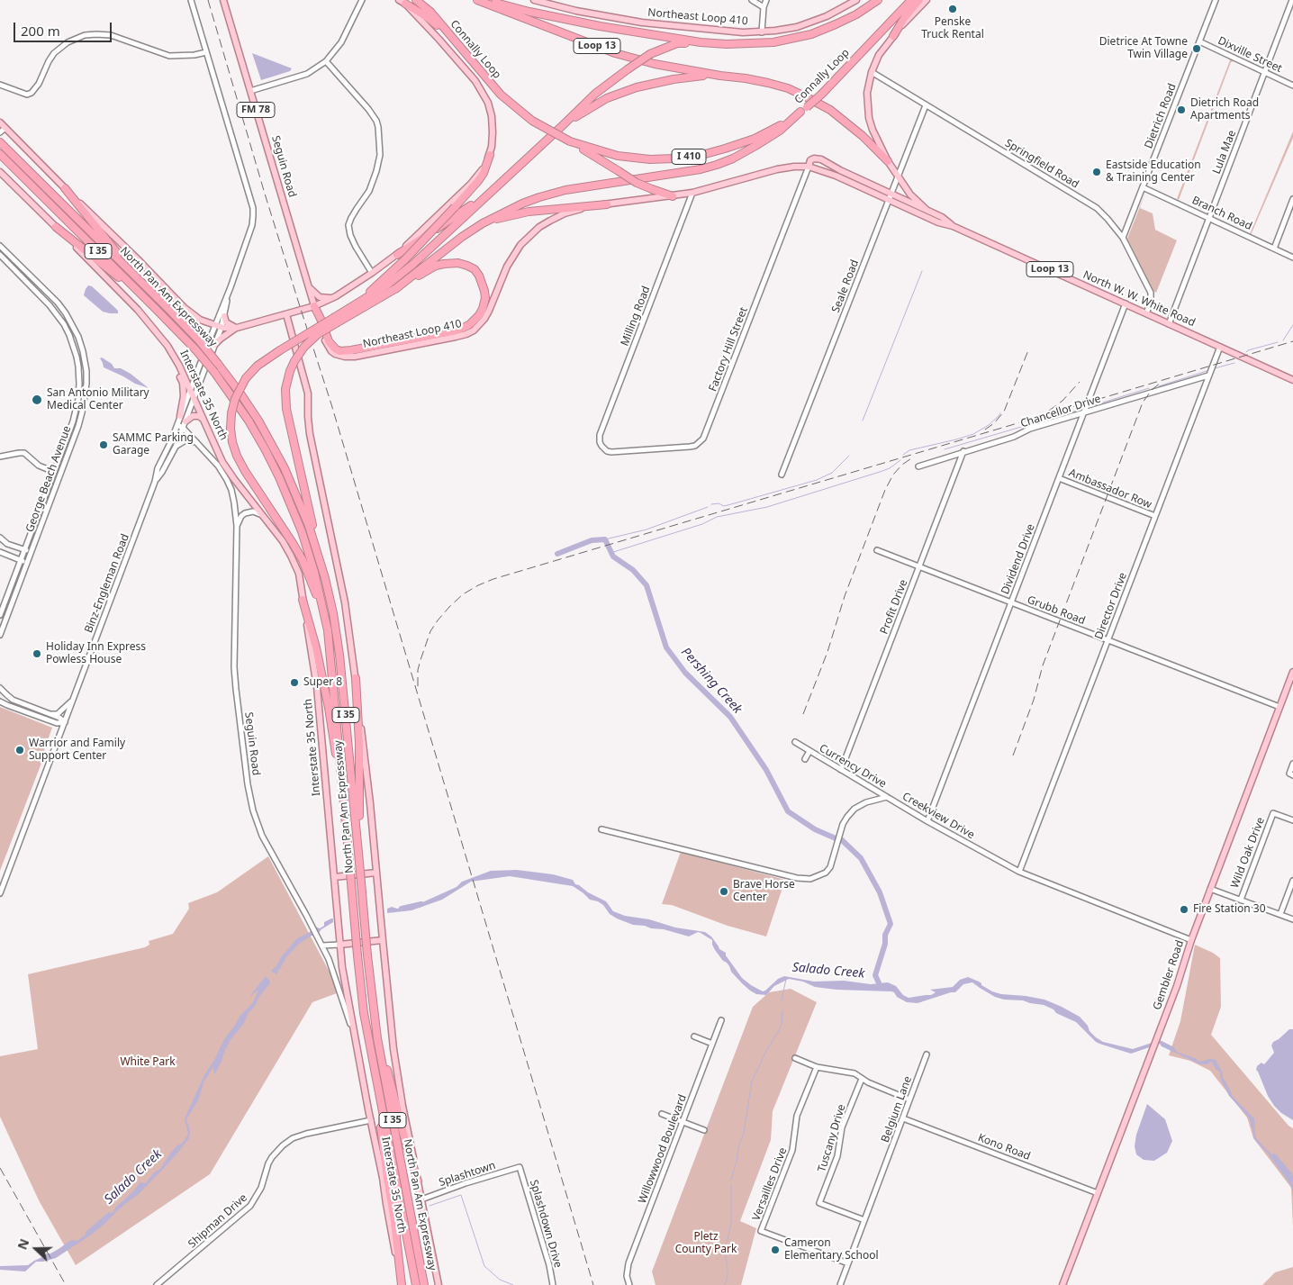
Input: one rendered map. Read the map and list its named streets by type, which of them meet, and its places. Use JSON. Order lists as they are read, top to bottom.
{
  "streets": {
    "highway": [
      "Loop 13",
      "Connally Loop",
      "I 410",
      "I 35",
      "North Pan Am Expressway"
    ],
    "main road": [
      "Northeast Loop 410",
      "FM 78",
      "Seguin Road",
      "North W. W. White Road",
      "Interstate 35 North",
      "Gembler Road"
    ],
    "street": [
      "Dixville Street",
      "Dietrich Road",
      "Lula Mae",
      "Springfield Road",
      "Branch Road",
      "Seale Road",
      "Milling Road",
      "Factory Hill Street",
      "Chancellor Drive",
      "George Beach Avenue",
      "Ambassador Row",
      "Dividend Drive",
      "Binz-Engleman Road",
      "Director Drive",
      "Profit Drive",
      "Grubb Road",
      "Currency Drive",
      "Creekview Drive",
      "Wild Oak Drive",
      "Belgium Lane",
      "Tuscany Drive",
      "Kono Road",
      "Willowwood Boulevard",
      "Splashtown",
      "Versailles Drive",
      "Shipman Drive",
      "Splashdown Drive"
    ]
  },
  "crossings": [
    ["Northeast Loop 410", "Loop 13"],
    ["Northeast Loop 410", "FM 78"],
    ["Northeast Loop 410", "North W. W. White Road"],
    ["Loop 13", "Connally Loop"],
    ["Loop 13", "North W. W. White Road"],
    ["Dixville Street", "Dietrich Road"],
    ["Dixville Street", "Lula Mae"],
    ["FM 78", "Seguin Road"],
    ["Dietrich Road", "Springfield Road"],
    ["Dietrich Road", "Branch Road"],
    ["Lula Mae", "Branch Road"],
    ["Lula Mae", "North W. W. White Road"],
    ["Springfield Road", "Seale Road"],
    ["Springfield Road", "North W. W. White Road"],
    ["Seguin Road", "Interstate 35 North"],
    ["Seguin Road", "Binz-Engleman Road"],
    ["Seale Road", "North W. W. White Road"],
    ["North W. W. White Road", "Milling Road"],
    ["North W. W. White Road", "Factory Hill Street"],
    ["North W. W. White Road", "Dividend Drive"],
    ["North W. W. White Road", "Director Drive"],
    ["Milling Road", "Factory Hill Street"],
    ["Interstate 35 North", "Binz-Engleman Road"],
    ["Interstate 35 North", "Shipman Drive"],
    ["Chancellor Drive", "Dividend Drive"],
    ["Chancellor Drive", "Director Drive"],
    ["Chancellor Drive", "Profit Drive"],
    ["Ambassador Row", "Dividend Drive"],
    ["Ambassador Row", "Director Drive"],
    ["Dividend Drive", "Grubb Road"],
    ["Dividend Drive", "Creekview Drive"],
    ["Director Drive", "Grubb Road"],
    ["Director Drive", "Creekview Drive"],
    ["Profit Drive", "Grubb Road"],
    ["Profit Drive", "Currency Drive"],
    ["Grubb Road", "Gembler Road"],
    ["Currency Drive", "Creekview Drive"],
    ["Creekview Drive", "Gembler Road"],
    ["Gembler Road", "Kono Road"],
    ["Belgium Lane", "Tuscany Drive"],
    ["Belgium Lane", "Kono Road"],
    ["Belgium Lane", "Versailles Drive"],
    ["Splashtown", "Splashdown Drive"]
  ],
  "water": ["Pershing Creek", "Salado Creek"],
  "parks": ["White Park", "Pletz County Park"],
  "places": [
    "Penske Truck Rental",
    "Dietrice At Towne Twin Village",
    "Dietrich Road Apartments",
    "Eastside Education & Training Center",
    "San Antonio Military Medical Center",
    "SAMMC Parking Garage",
    "Holiday Inn Express Powless House",
    "Super 8",
    "Warrior and Family Support Center",
    "Brave Horse Center",
    "Fire Station 30",
    "Cameron Elementary School"
  ],
  "scale_bar": "200 m",
  "north": "left"
}
